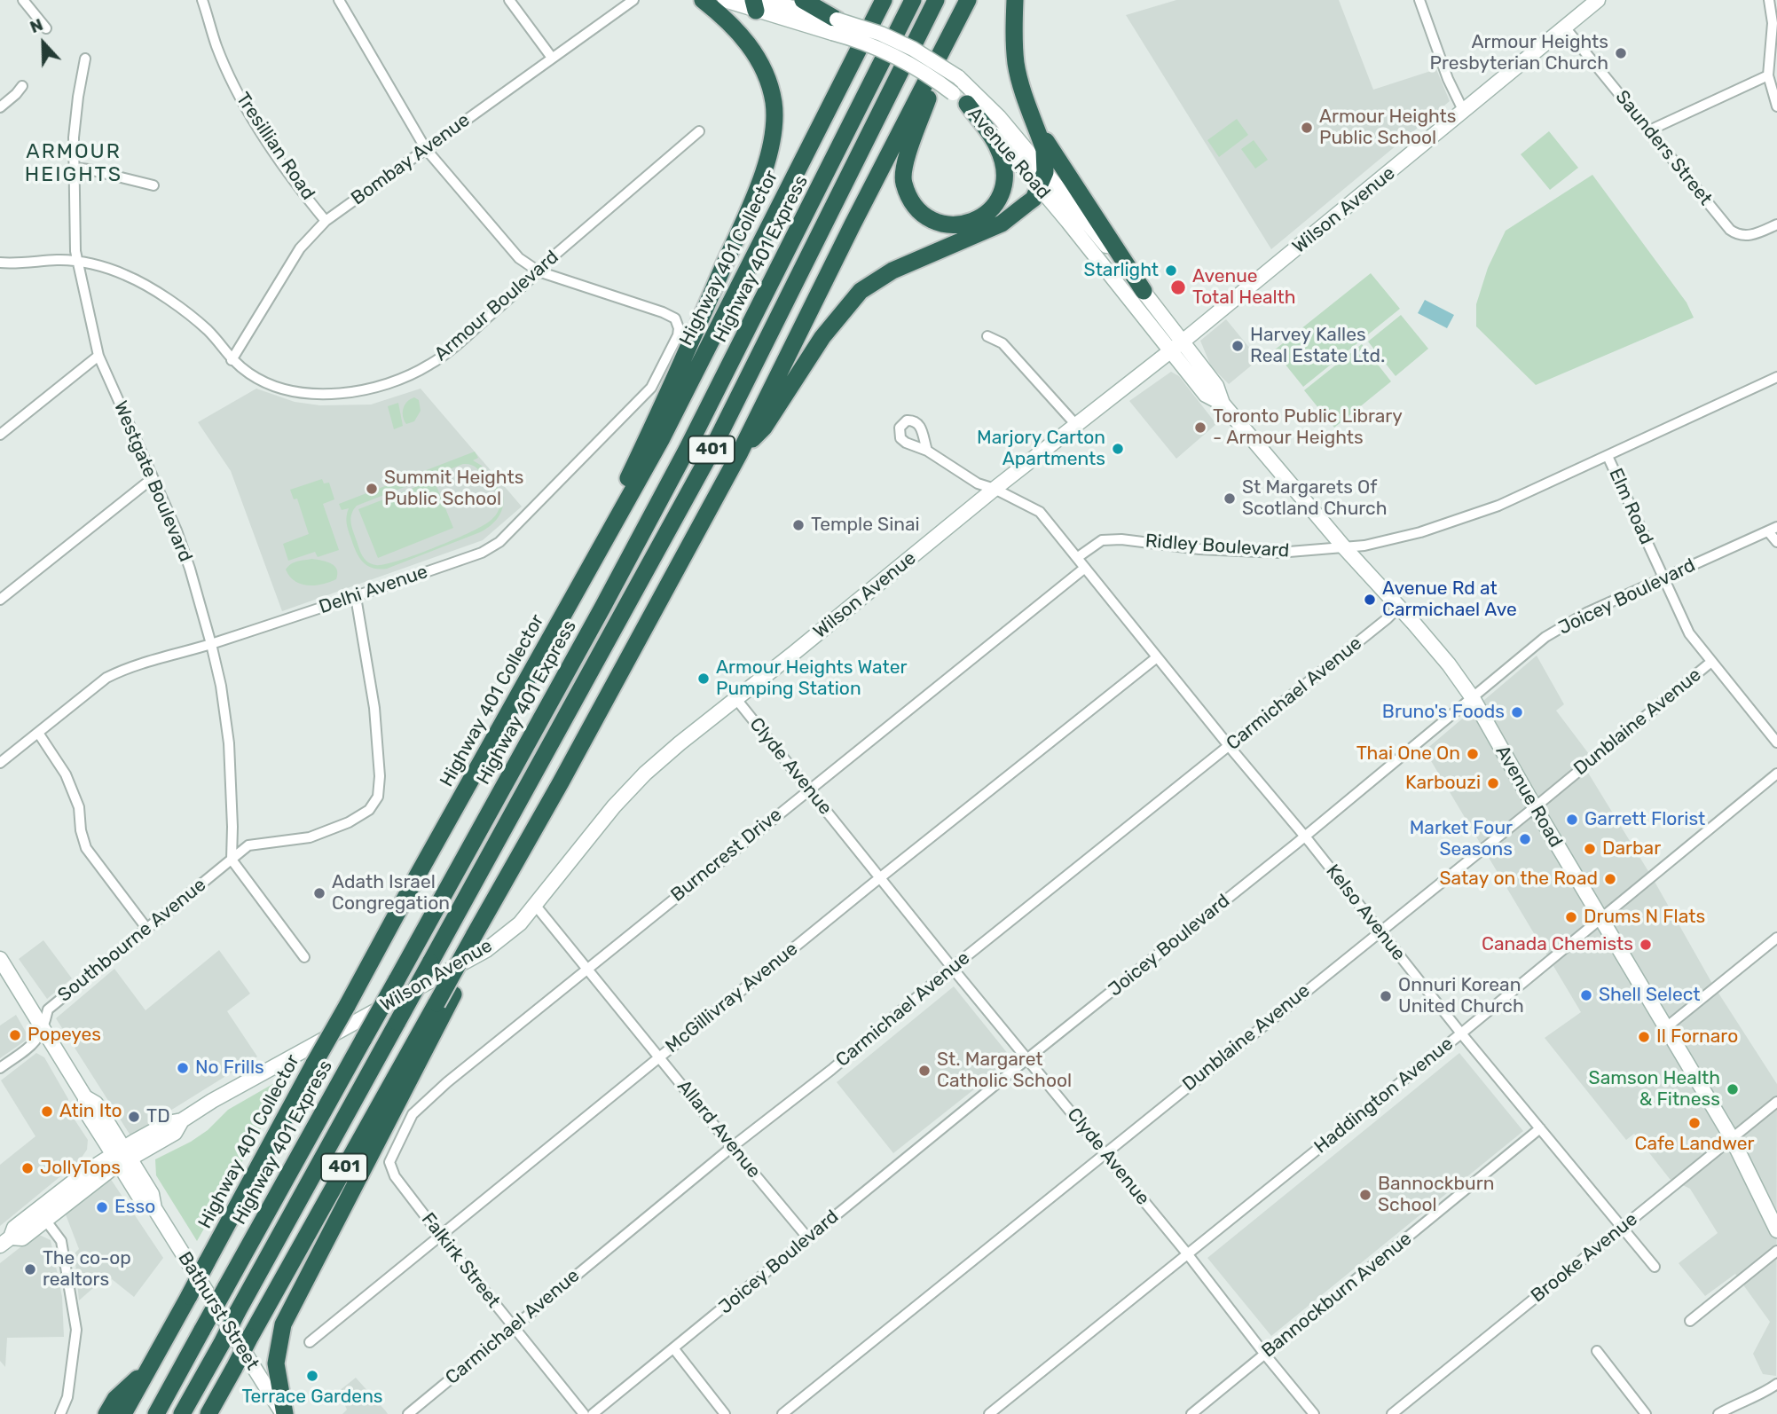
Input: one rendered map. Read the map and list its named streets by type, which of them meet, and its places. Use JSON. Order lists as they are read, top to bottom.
{
  "streets": {
    "highway": ["Highway 401 Collector", "Highway 401 Express", "401"],
    "main road": ["Avenue Road", "Wilson Avenue", "Bathurst Street"],
    "street": [
      "Tresillian Road",
      "Saunders Street",
      "Bombay Avenue",
      "Armour Boulevard",
      "Westgate Boulevard",
      "Elm Road",
      "Ridley Boulevard",
      "Delhi Avenue",
      "Joicey Boulevard",
      "Carmichael Avenue",
      "Dunblaine Avenue",
      "Clyde Avenue",
      "Burncrest Drive",
      "Kelso Avenue",
      "Southbourne Avenue",
      "McGillivray Avenue",
      "Haddington Avenue",
      "Allard Avenue",
      "Brooke Avenue",
      "Falkirk Street",
      "Bannockburn Avenue"
    ]
  },
  "crossings": [
    ["Tresillian Road", "Bombay Avenue"],
    ["Saunders Street", "Wilson Avenue"],
    ["Avenue Road", "Wilson Avenue"],
    ["Avenue Road", "Ridley Boulevard"],
    ["Avenue Road", "Joicey Boulevard"],
    ["Avenue Road", "Carmichael Avenue"],
    ["Avenue Road", "Dunblaine Avenue"],
    ["Avenue Road", "Haddington Avenue"],
    ["Avenue Road", "Brooke Avenue"],
    ["Bombay Avenue", "Armour Boulevard"],
    ["Wilson Avenue", "Clyde Avenue"],
    ["Wilson Avenue", "Allard Avenue"],
    ["Wilson Avenue", "Bathurst Street"],
    ["Armour Boulevard", "Westgate Boulevard"],
    ["Armour Boulevard", "Delhi Avenue"],
    ["Westgate Boulevard", "Delhi Avenue"],
    ["Westgate Boulevard", "Southbourne Avenue"],
    ["Elm Road", "Ridley Boulevard"],
    ["Elm Road", "Joicey Boulevard"],
    ["Elm Road", "Dunblaine Avenue"],
    ["Ridley Boulevard", "Kelso Avenue"],
    ["Delhi Avenue", "Southbourne Avenue"],
    ["Joicey Boulevard", "Clyde Avenue"],
    ["Joicey Boulevard", "Kelso Avenue"],
    ["Joicey Boulevard", "Allard Avenue"],
    ["Carmichael Avenue", "Clyde Avenue"],
    ["Carmichael Avenue", "Kelso Avenue"],
    ["Carmichael Avenue", "Allard Avenue"],
    ["Carmichael Avenue", "Falkirk Street"],
    ["Dunblaine Avenue", "Clyde Avenue"],
    ["Dunblaine Avenue", "Kelso Avenue"],
    ["Clyde Avenue", "Burncrest Drive"],
    ["Clyde Avenue", "McGillivray Avenue"],
    ["Clyde Avenue", "Haddington Avenue"],
    ["Clyde Avenue", "Bannockburn Avenue"],
    ["Burncrest Drive", "Kelso Avenue"],
    ["Burncrest Drive", "Allard Avenue"],
    ["Burncrest Drive", "Falkirk Street"],
    ["Kelso Avenue", "McGillivray Avenue"],
    ["Kelso Avenue", "Haddington Avenue"],
    ["Kelso Avenue", "Brooke Avenue"],
    ["Kelso Avenue", "Bannockburn Avenue"],
    ["Southbourne Avenue", "Bathurst Street"],
    ["McGillivray Avenue", "Allard Avenue"],
    ["McGillivray Avenue", "Falkirk Street"]
  ],
  "districts": ["ARMOUR HEIGHTS"],
  "places": [
    "Armour Heights Presbyterian Church",
    "Armour Heights Public School",
    "Starlight",
    "Avenue Total Health",
    "Harvey Kalles Real Estate Ltd.",
    "Toronto Public Library - Armour Heights",
    "Marjory Carton Apartments",
    "Summit Heights Public School",
    "St Margarets Of Scotland Church",
    "Temple Sinai",
    "Avenue Rd at Carmichael Ave",
    "Armour Heights Water Pumping Station",
    "Bruno's Foods",
    "Thai One On",
    "Karbouzi",
    "Garrett Florist",
    "Market Four Seasons",
    "Darbar",
    "Satay on the Road",
    "Adath Israel Congregation",
    "Drums N Flats",
    "Canada Chemists",
    "Shell Select",
    "Onnuri Korean United Church",
    "Popeyes",
    "Il Fornaro",
    "No Frills",
    "St. Margaret Catholic School",
    "Samson Health & Fitness",
    "Atin Ito",
    "TD",
    "Cafe Landwer",
    "JollyTops",
    "Bannockburn School",
    "Esso",
    "The co-op realtors",
    "Terrace Gardens"
  ],
  "north": "top"
}
